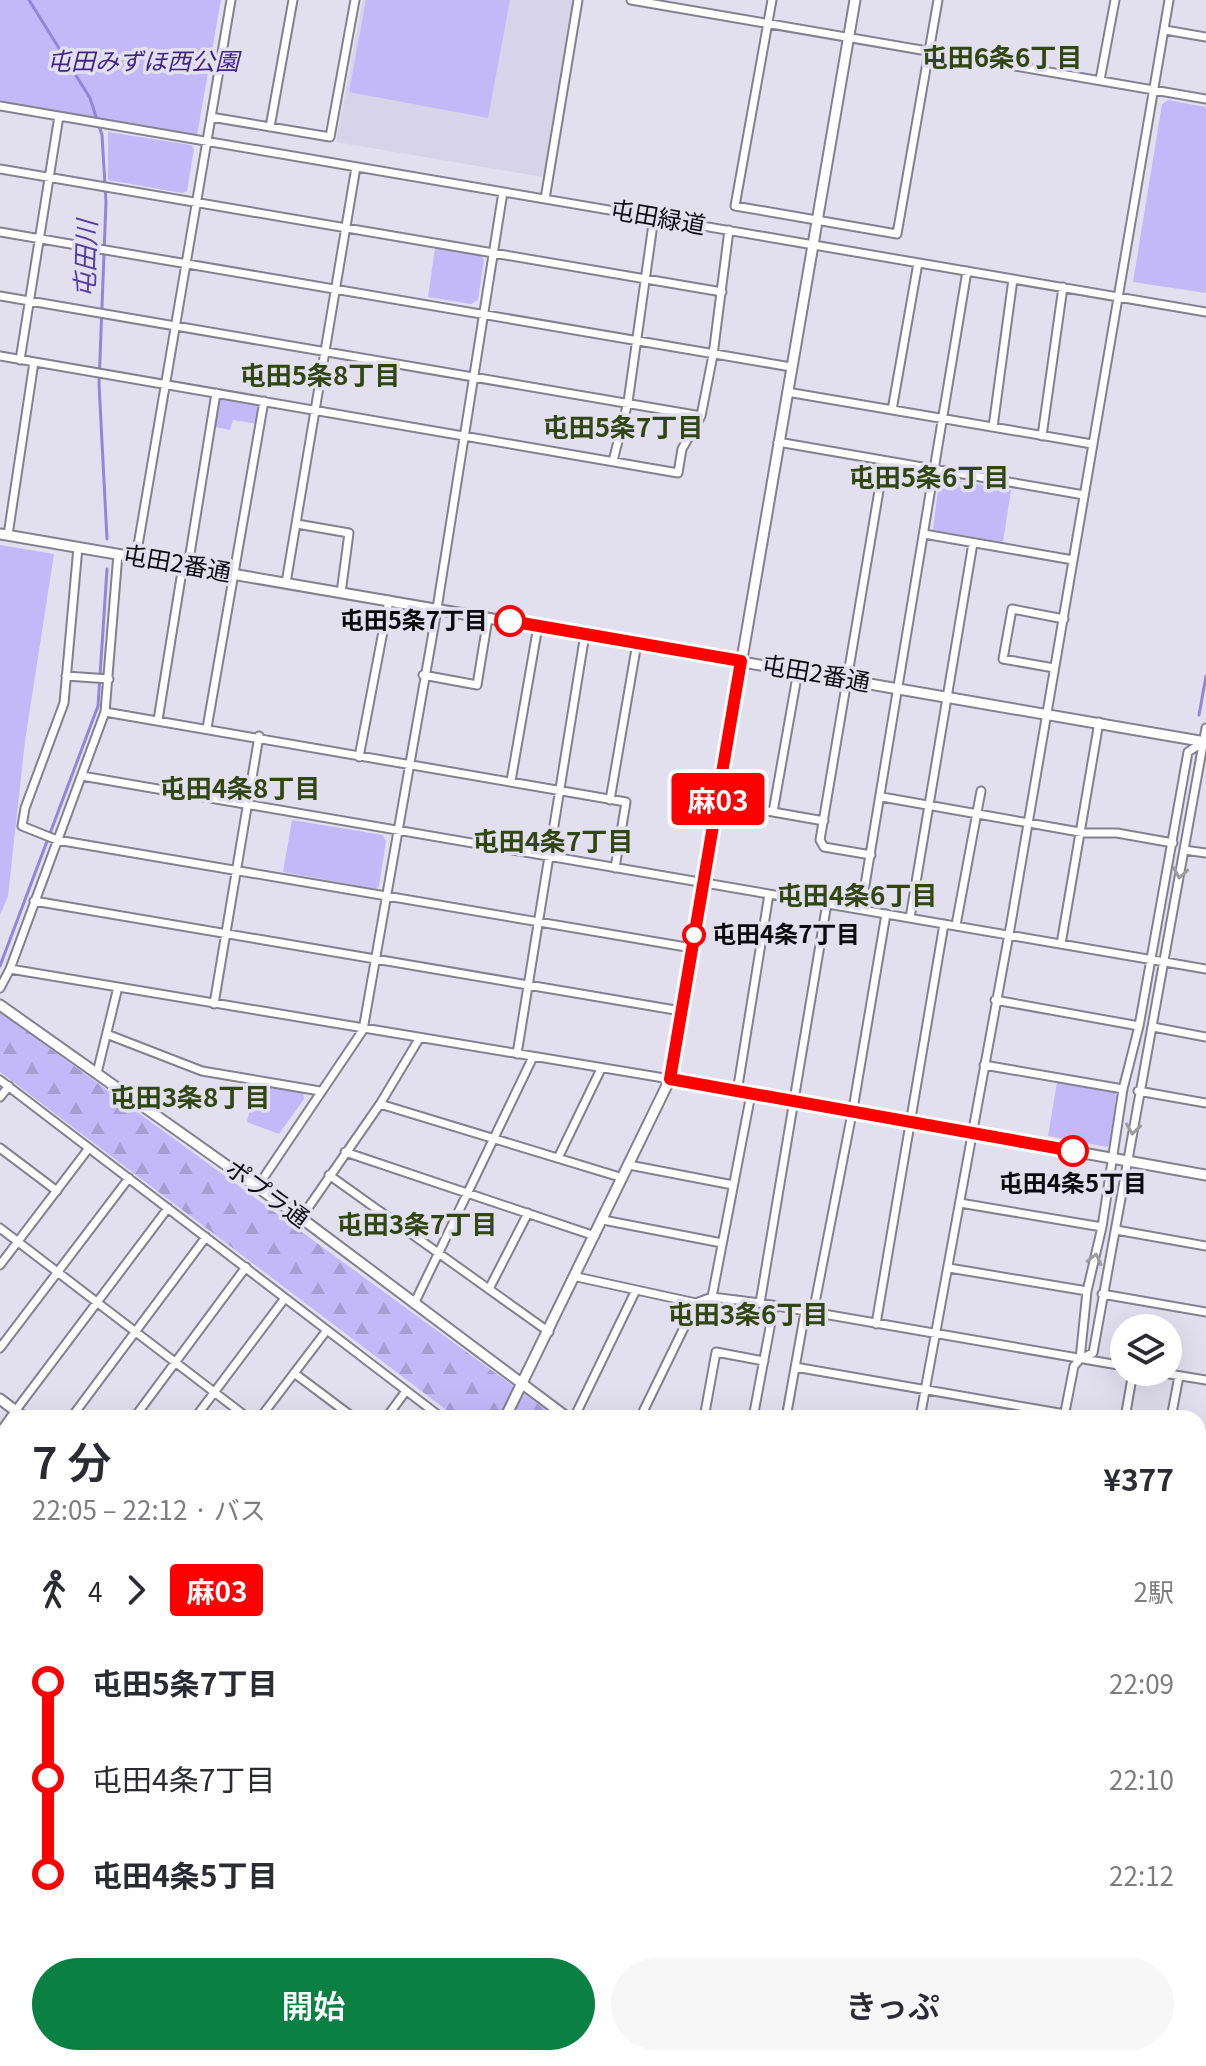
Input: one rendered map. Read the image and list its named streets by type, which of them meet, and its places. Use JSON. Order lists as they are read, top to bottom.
{
  "streets": {
    "street": ["屯田緑道", "屯田2番通", "ポプラ通"]
  },
  "districts": [
    "屯田6条6丁目",
    "屯田5条8丁目",
    "屯田5条7丁目",
    "屯田5条6丁目",
    "屯田4条8丁目",
    "屯田4条7丁目",
    "屯田4条6丁目",
    "屯田3条8丁目",
    "屯田3条7丁目",
    "屯田3条6丁目"
  ],
  "water": ["屯田川"],
  "parks": ["屯田みずほ西公園"],
  "places": ["屯田5条7丁目", "屯田4条7丁目", "屯田4条5丁目"],
  "lines": ["bus line 麻03"],
  "page": {
    "on_map": "麻03",
    "heading": ["7 分", "22:05 – 22:12 · バス", "¥377"],
    "legs": ["4", "麻03", "2駅"],
    "list": [
      {
        "name": "屯田5条7丁目",
        "value": "22:09"
      },
      {
        "name": "屯田4条7丁目",
        "value": "22:10"
      },
      {
        "name": "屯田4条5丁目",
        "value": "22:12"
      }
    ],
    "buttons": ["開始", "きっぷ"]
  }
}
